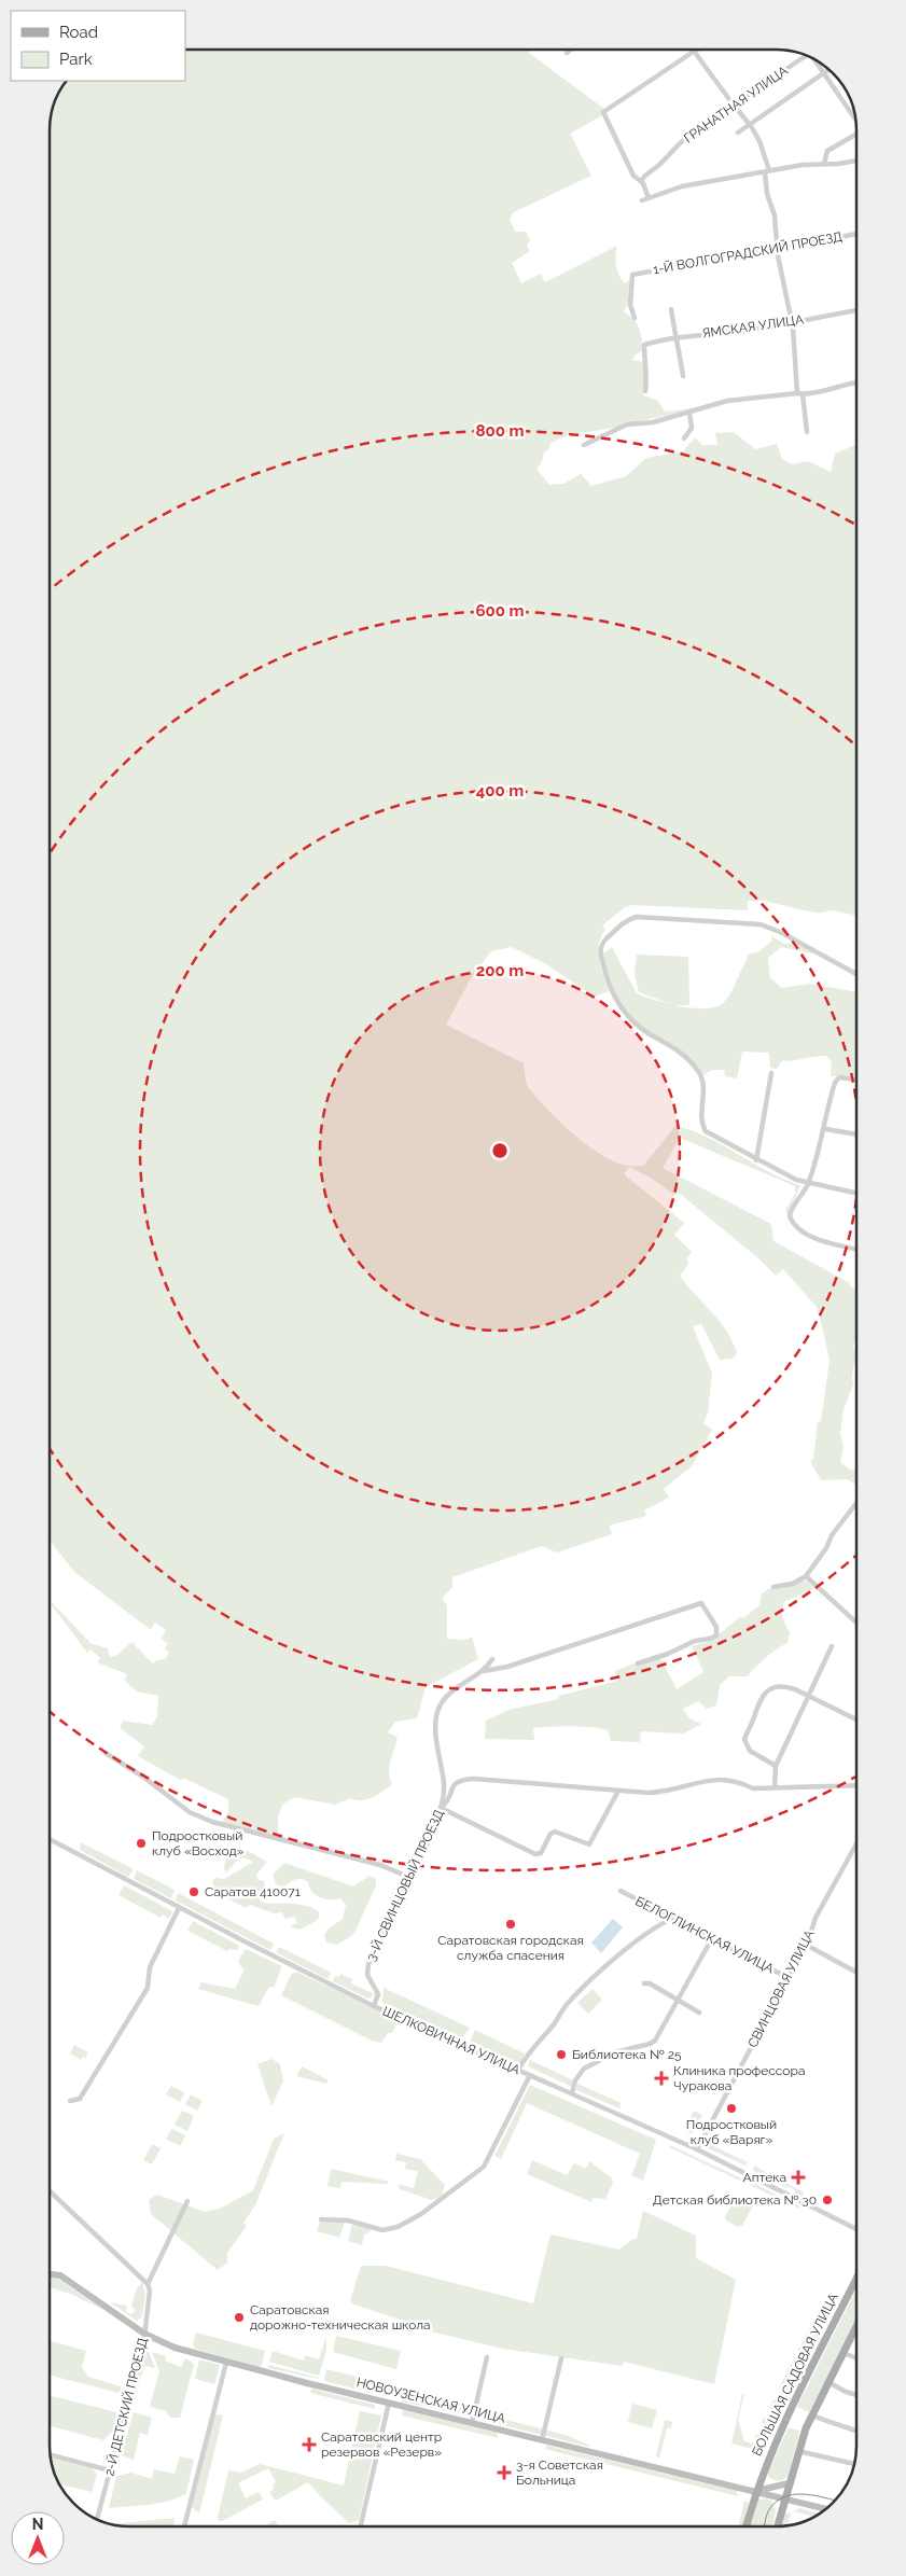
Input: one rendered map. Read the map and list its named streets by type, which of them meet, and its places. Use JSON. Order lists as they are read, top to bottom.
{
  "streets": {
    "main road": ["БОЛЬШАЯ САДОВАЯ УЛИЦА", "НОВОУЗЕНСКАЯ УЛИЦА"],
    "street": [
      "ГРАНАТНАЯ УЛИЦА",
      "1-Й ВОЛГОГРАДСКИЙ ПРОЕЗД",
      "ЯМСКАЯ УЛИЦА",
      "3-Й СВИНЦОВЫЙ ПРОЕЗД",
      "БЕЛОГЛИНСКАЯ УЛИЦА",
      "СВИНЦОВАЯ УЛИЦА",
      "ШЕЛКОВИЧНАЯ УЛИЦА",
      "2-Й ДЕТСКИЙ ПРОЕЗД"
    ]
  },
  "crossings": [
    ["3-Й СВИНЦОВЫЙ ПРОЕЗД", "ШЕЛКОВИЧНАЯ УЛИЦА"],
    ["БЕЛОГЛИНСКАЯ УЛИЦА", "СВИНЦОВАЯ УЛИЦА"],
    ["СВИНЦОВАЯ УЛИЦА", "ШЕЛКОВИЧНАЯ УЛИЦА"],
    ["БОЛЬШАЯ САДОВАЯ УЛИЦА", "НОВОУЗЕНСКАЯ УЛИЦА"],
    ["НОВОУЗЕНСКАЯ УЛИЦА", "2-Й ДЕТСКИЙ ПРОЕЗД"]
  ],
  "places": {
    "other": [
      "Подростковый клуб «Восход»",
      "Саратов 410071",
      "Саратовская городская служба спасения",
      "Библиотека № 25",
      "Подростковый клуб «Варяг»",
      "Детская библиотека № 30",
      "Саратовская дорожно-техническая школа"
    ],
    "health": [
      "Клиника профессора Чуракова",
      "Аптека",
      "Саратовский центр резервов «Резерв»",
      "3-я Советская Больница"
    ]
  },
  "legend": ["Road", "Park"],
  "north": "top",
  "rings": [
    "800 m",
    "600 m",
    "400 m",
    "200 m"
  ]
}
